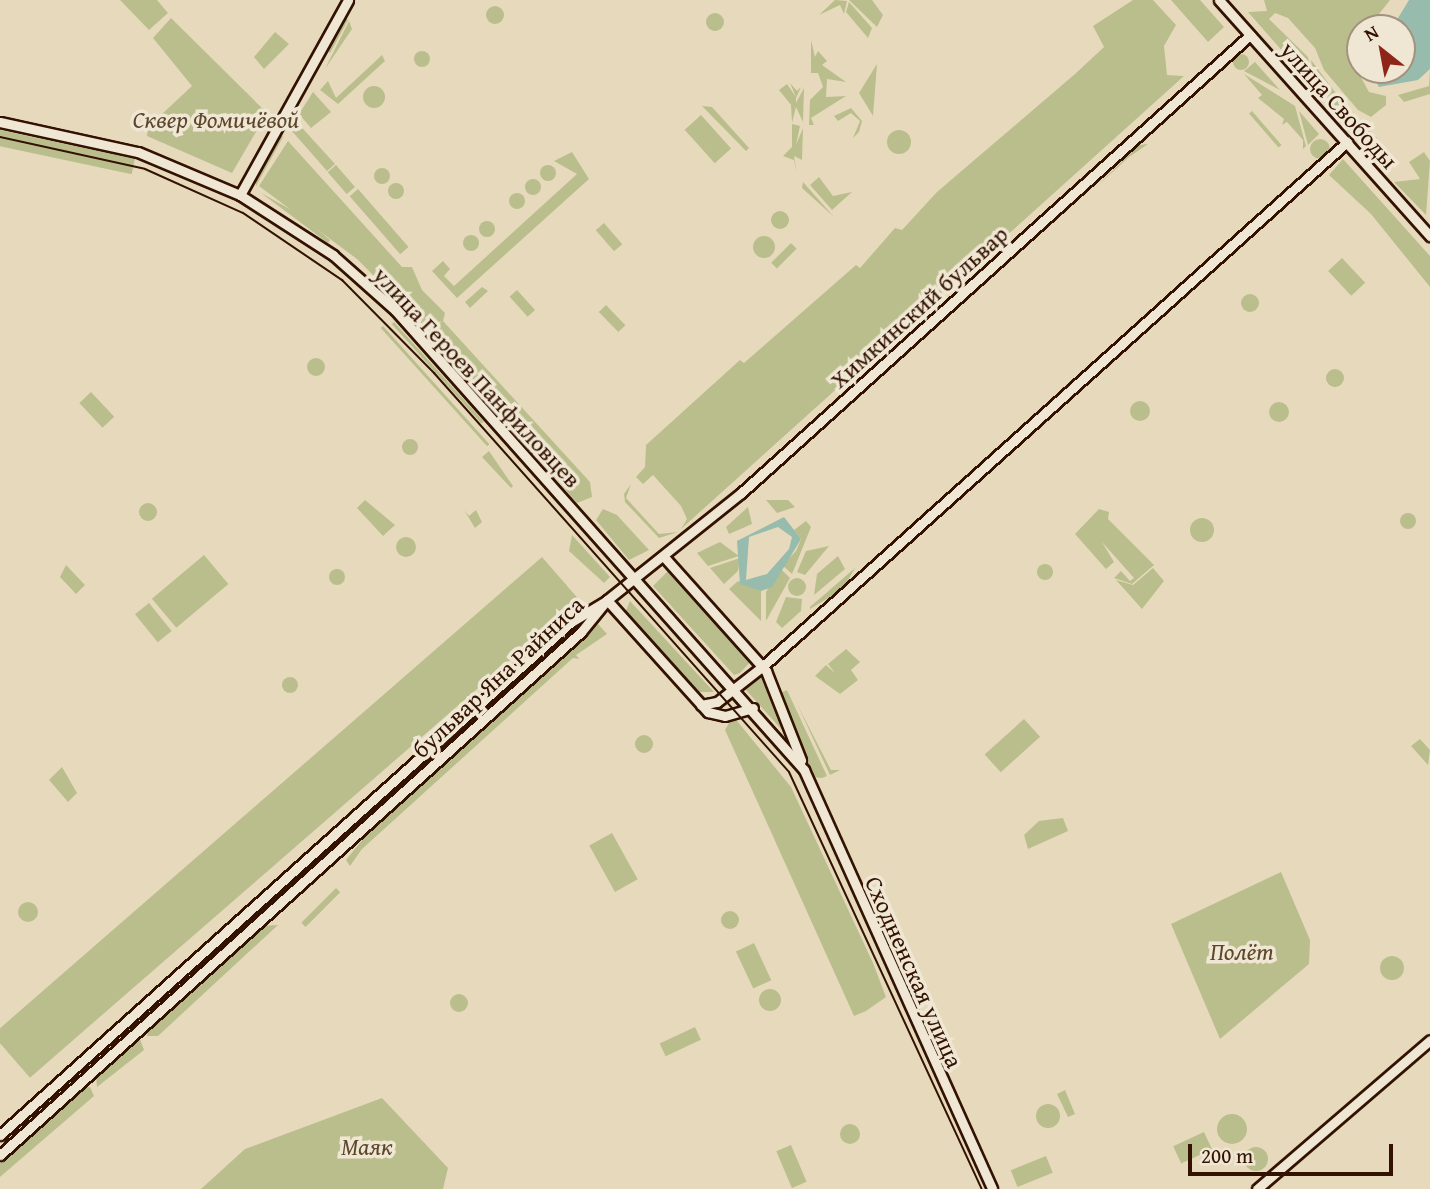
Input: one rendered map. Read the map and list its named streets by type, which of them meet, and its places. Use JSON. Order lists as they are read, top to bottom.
{
  "streets": {
    "main road": [
      "улица Свободы",
      "Химкинский бульвар",
      "улица Героев Панфиловцев",
      "бульвар Яна Райниса",
      "Сходненская улица"
    ]
  },
  "crossings": [
    ["улица Свободы", "Химкинский бульвар"],
    ["Химкинский бульвар", "бульвар Яна Райниса"],
    ["Химкинский бульвар", "Сходненская улица"],
    ["улица Героев Панфиловцев", "Сходненская улица"]
  ],
  "parks": ["Сквер Фомичёвой", "Полёт", "Маяк"],
  "scale_bar": "200 m",
  "north": "top left"
}
